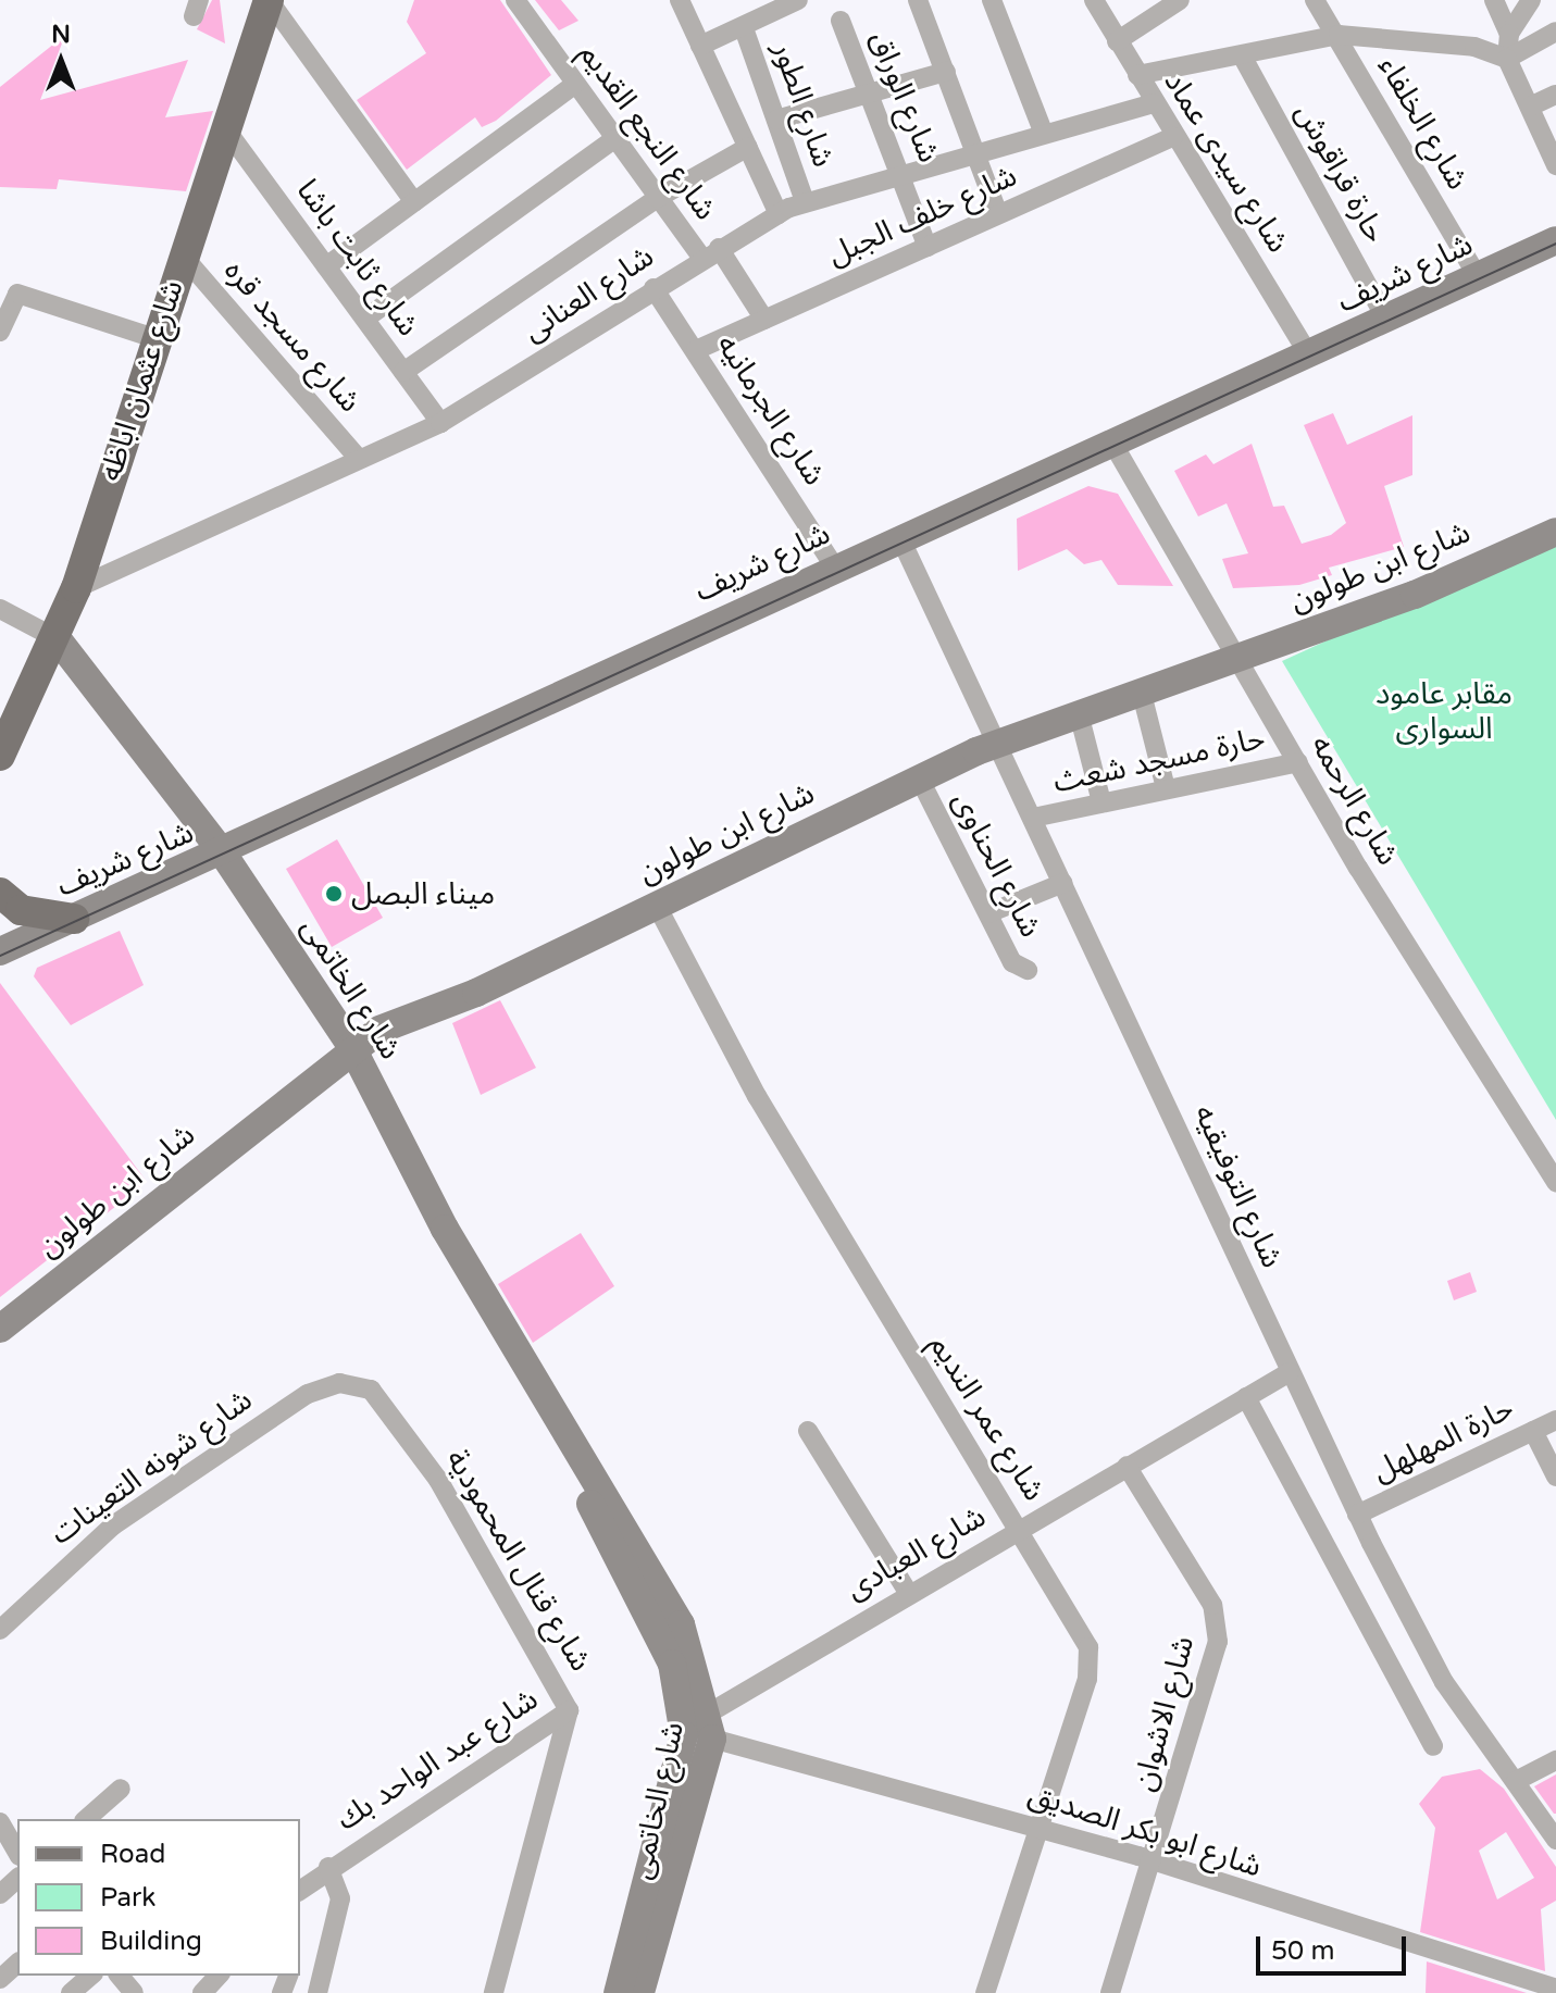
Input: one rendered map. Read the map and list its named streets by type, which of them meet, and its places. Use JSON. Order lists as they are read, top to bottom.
{
  "streets": {
    "main road": [
      "شارع شريف",
      "شارع عثمان اباظه",
      "شارع ابن طولون",
      "شارع الخاتمى"
    ],
    "street": [
      "شارع الوراق",
      "شارع الطور",
      "شارع الخلفاء",
      "شارع النجع القديم",
      "شارع سيدى عماد",
      "حارة قراقوش",
      "شارع خلف الجبل",
      "شارع ثابت باشا",
      "شارع العنانى",
      "شارع مسجد قره",
      "شارع الجرمانيه",
      "حارة مسجد شعث",
      "شارع الرحمه",
      "شارع الحناوى",
      "شارع التوفيقيه",
      "شارع عمر النديم",
      "حارة المهلهل",
      "شارع شونه التعينات",
      "شارع العبادى",
      "شارع قنال المحمودية",
      "شارع الاشوان",
      "شارع عبد الواحد بك",
      "شارع ابو بكر الصديق"
    ]
  },
  "crossings": [
    ["شارع الوراق", "شارع خلف الجبل"],
    ["شارع الوراق", "شارع العنانى"],
    ["شارع الطور", "شارع العنانى"],
    ["شارع الخلفاء", "شارع شريف"],
    ["شارع النجع القديم", "شارع خلف الجبل"],
    ["شارع النجع القديم", "شارع العنانى"],
    ["شارع سيدى عماد", "شارع خلف الجبل"],
    ["شارع سيدى عماد", "شارع شريف"],
    ["شارع سيدى عماد", "شارع العنانى"],
    ["حارة قراقوش", "شارع شريف"],
    ["شارع خلف الجبل", "شارع الجرمانيه"],
    ["شارع ثابت باشا", "شارع العنانى"],
    ["شارع ثابت باشا", "شارع عثمان اباظه"],
    ["شارع شريف", "شارع الجرمانيه"],
    ["شارع شريف", "شارع الرحمه"],
    ["شارع شريف", "شارع الخاتمى"],
    ["شارع شريف", "شارع التوفيقيه"],
    ["شارع العنانى", "شارع مسجد قره"],
    ["شارع العنانى", "شارع عثمان اباظه"],
    ["شارع العنانى", "شارع الجرمانيه"],
    ["شارع مسجد قره", "شارع عثمان اباظه"],
    ["شارع عثمان اباظه", "شارع الخاتمى"],
    ["شارع ابن طولون", "شارع الرحمه"],
    ["شارع ابن طولون", "شارع الحناوى"],
    ["شارع ابن طولون", "شارع الخاتمى"],
    ["شارع ابن طولون", "شارع التوفيقيه"],
    ["شارع ابن طولون", "شارع عمر النديم"],
    ["حارة مسجد شعث", "شارع الرحمه"],
    ["حارة مسجد شعث", "شارع التوفيقيه"],
    ["شارع الخاتمى", "شارع العبادى"],
    ["شارع الخاتمى", "شارع ابو بكر الصديق"],
    ["شارع التوفيقيه", "حارة المهلهل"],
    ["شارع التوفيقيه", "شارع العبادى"],
    ["شارع عمر النديم", "شارع العبادى"],
    ["شارع عمر النديم", "شارع ابو بكر الصديق"],
    ["شارع شونه التعينات", "شارع قنال المحمودية"],
    ["شارع العبادى", "شارع الاشوان"],
    ["شارع العبادى", "شارع ابو بكر الصديق"],
    ["شارع قنال المحمودية", "شارع عبد الواحد بك"],
    ["شارع الاشوان", "شارع ابو بكر الصديق"]
  ],
  "parks": ["مقابر عامود السوارى"],
  "places": ["ميناء البصل"],
  "legend": ["Road", "Park", "Building"],
  "scale_bar": "50 m",
  "north": "top"
}
